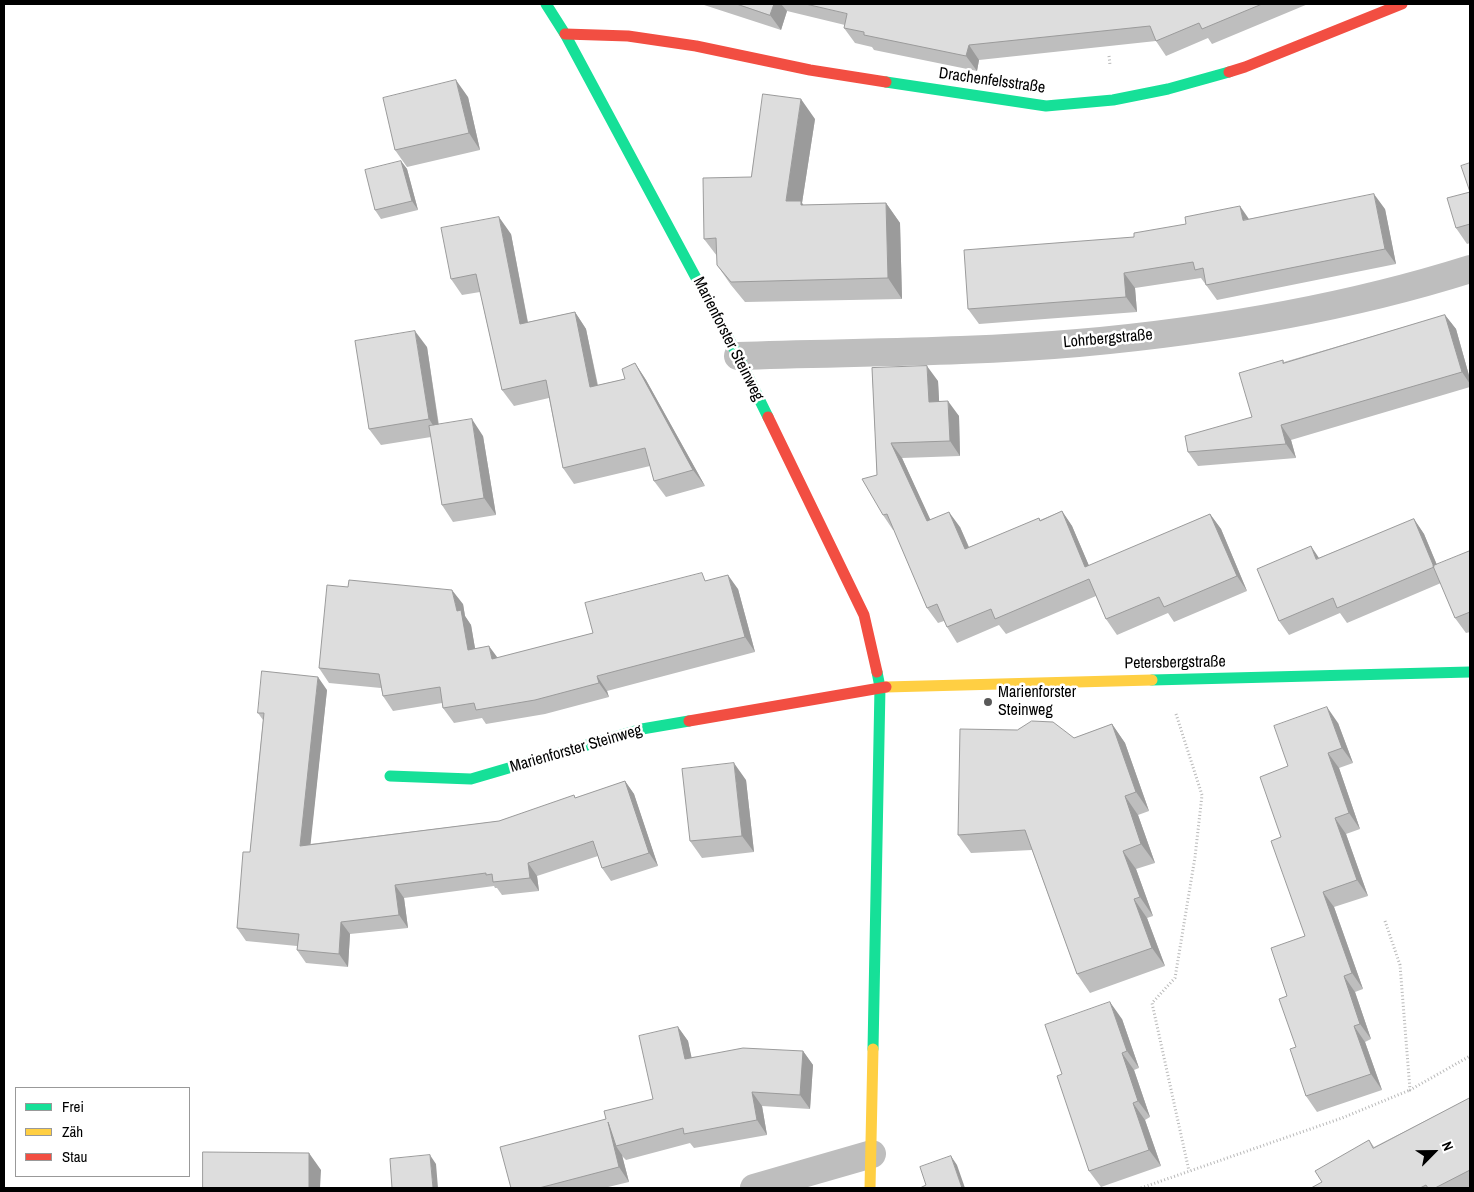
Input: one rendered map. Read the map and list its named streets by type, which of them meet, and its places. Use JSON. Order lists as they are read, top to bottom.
{
  "streets": {
    "street": [
      "Drachenfelsstraße",
      "Marienforster Steinweg",
      "Lohrbergstraße",
      "Petersbergstraße"
    ]
  },
  "crossings": [
    ["Drachenfelsstraße", "Marienforster Steinweg"],
    ["Marienforster Steinweg", "Lohrbergstraße"],
    ["Marienforster Steinweg", "Petersbergstraße"]
  ],
  "places": ["Marienforster Steinweg"],
  "legend": ["Frei", "Zäh", "Stau"],
  "north": "top right"
}
